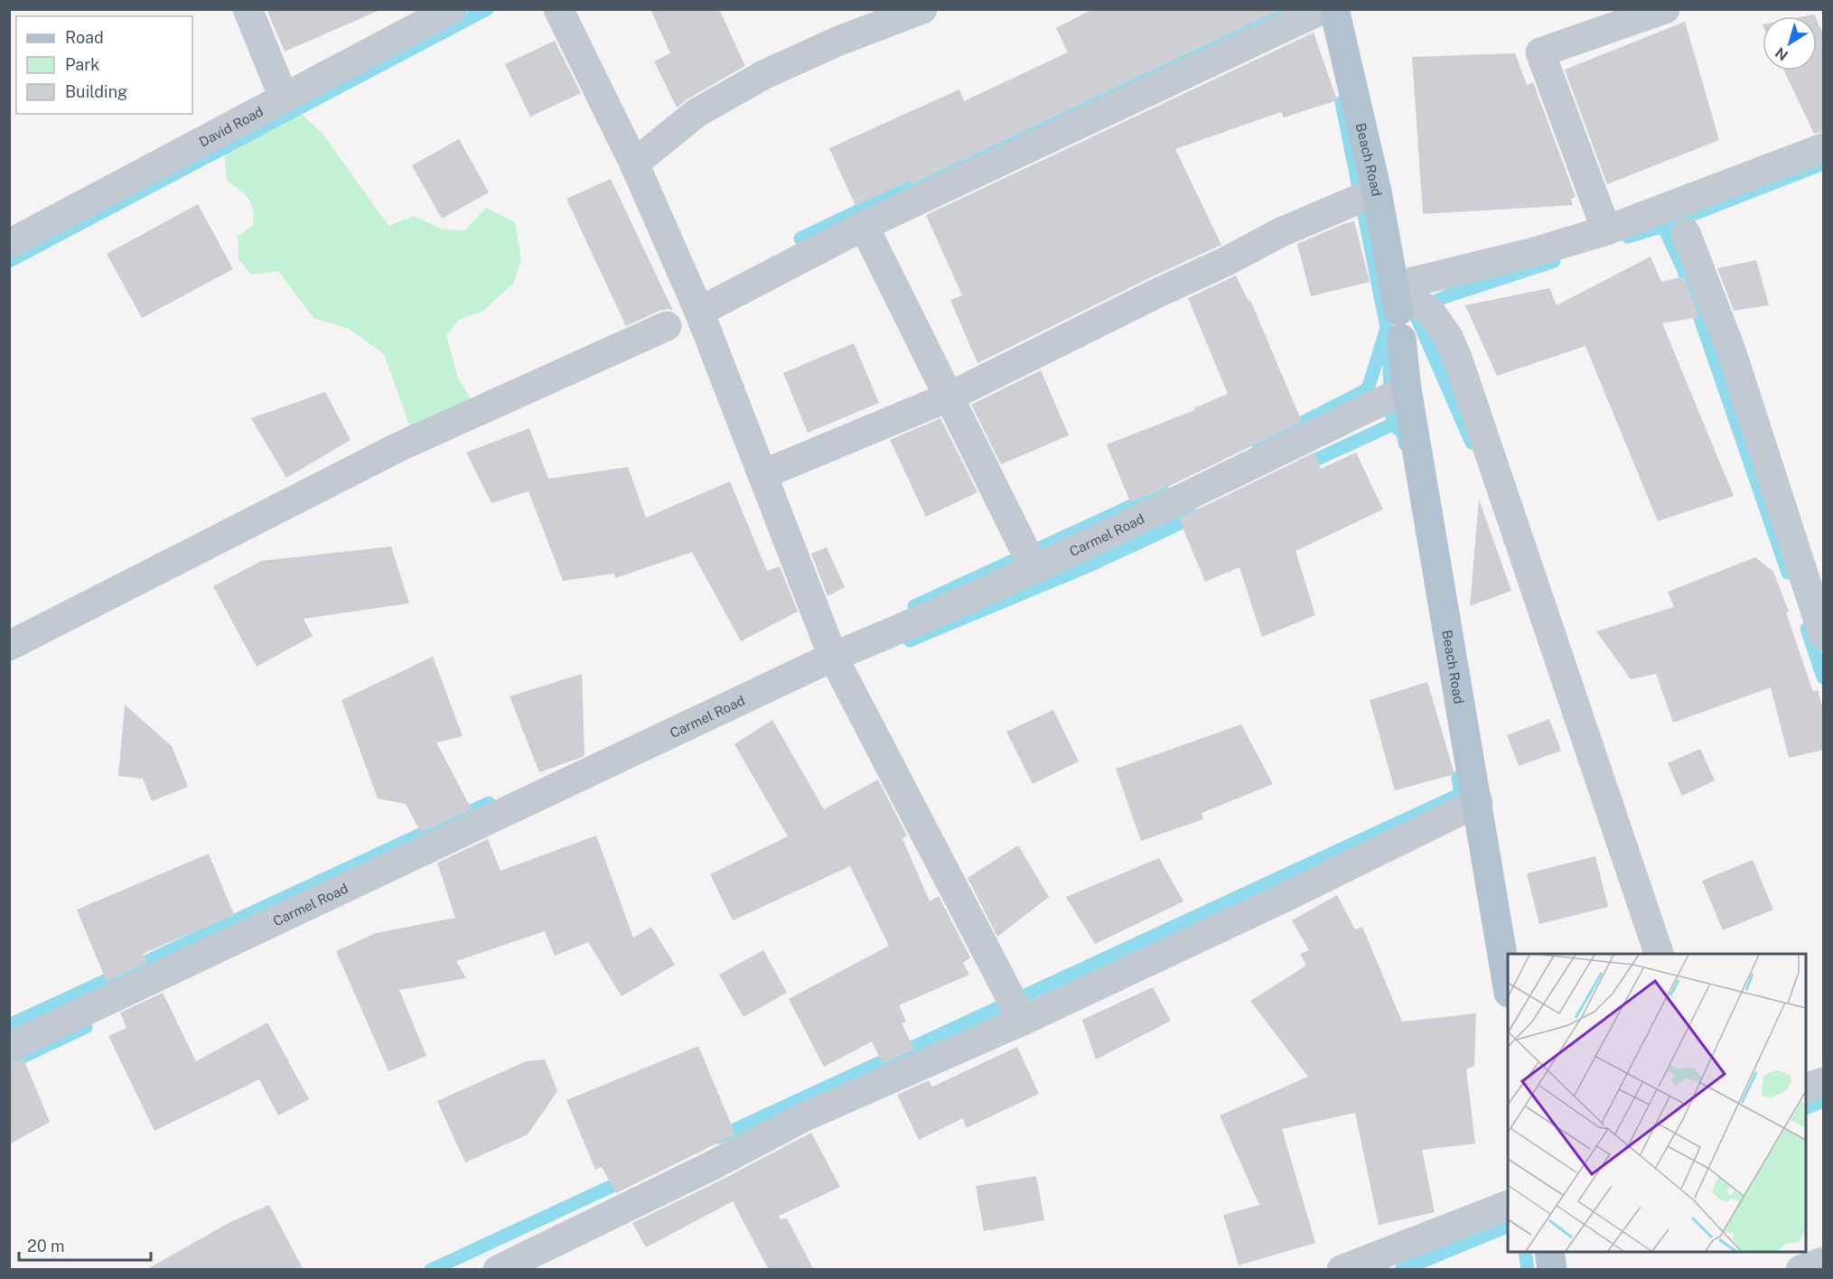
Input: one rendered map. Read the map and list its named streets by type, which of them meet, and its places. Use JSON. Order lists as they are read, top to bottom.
{
  "streets": {
    "main road": ["Beach Road"],
    "street": ["David Road", "Carmel Road"]
  },
  "crossings": [
    ["Beach Road", "Carmel Road"]
  ],
  "legend": ["Road", "Park", "Building"],
  "scale_bar": "20 m",
  "north": "bottom left"
}
